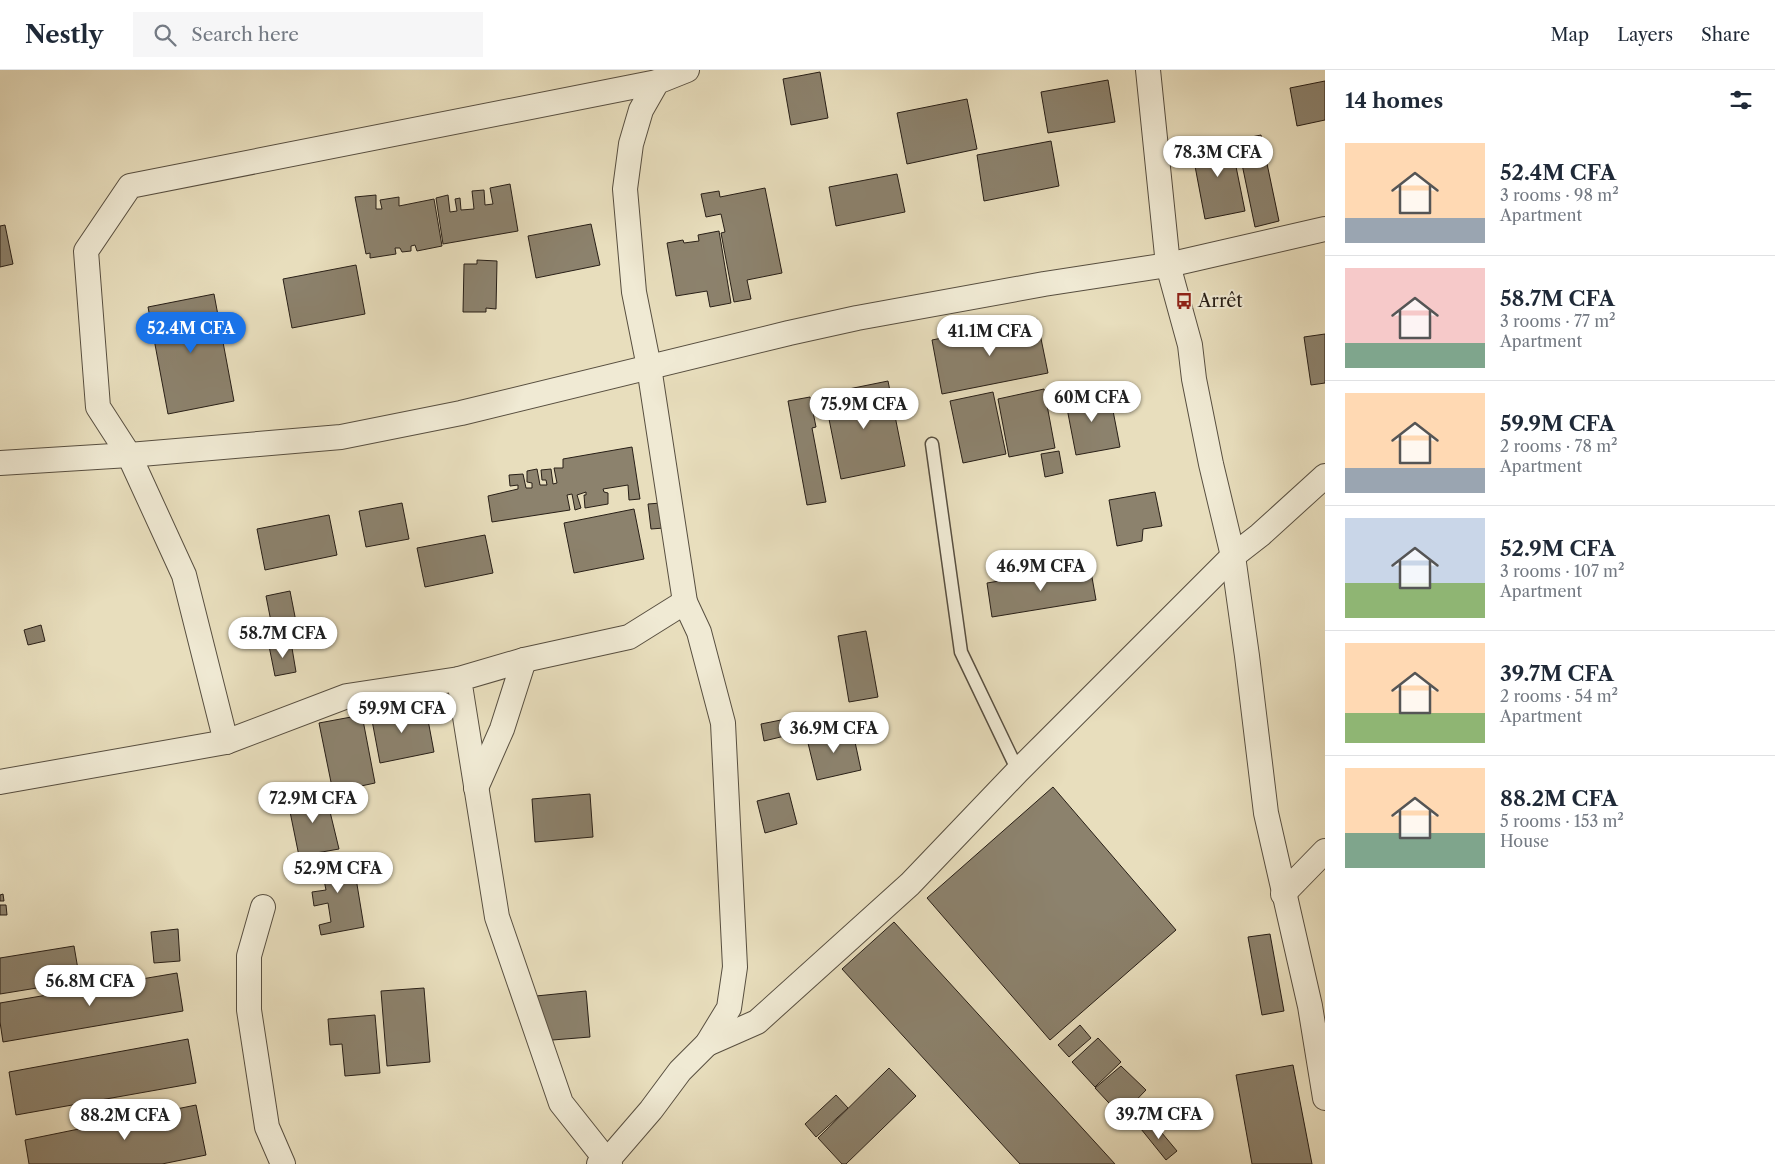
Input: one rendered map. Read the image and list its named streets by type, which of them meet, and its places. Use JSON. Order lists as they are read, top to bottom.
{
  "places": {
    "bus stop": ["Arrêt"]
  },
  "page": {
    "header": "Nestly",
    "search": "Search here",
    "nav": ["Map", "Layers", "Share"],
    "heading": "14 homes",
    "list": [
      {
        "name": "52.4M CFA",
        "note": "3 rooms · 98 m² · Apartment"
      },
      {
        "name": "58.7M CFA",
        "note": "3 rooms · 77 m² · Apartment"
      },
      {
        "name": "59.9M CFA",
        "note": "2 rooms · 78 m² · Apartment"
      },
      {
        "name": "52.9M CFA",
        "note": "3 rooms · 107 m² · Apartment"
      },
      {
        "name": "39.7M CFA",
        "note": "2 rooms · 54 m² · Apartment"
      },
      {
        "name": "88.2M CFA",
        "note": "5 rooms · 153 m² · House"
      }
    ],
    "price": [
      "78.3M CFA",
      "52.4M CFA",
      "41.1M CFA",
      "60M CFA",
      "75.9M CFA",
      "46.9M CFA",
      "58.7M CFA",
      "59.9M CFA",
      "36.9M CFA",
      "72.9M CFA",
      "52.9M CFA",
      "56.8M CFA",
      "39.7M CFA",
      "88.2M CFA"
    ]
  }
}
